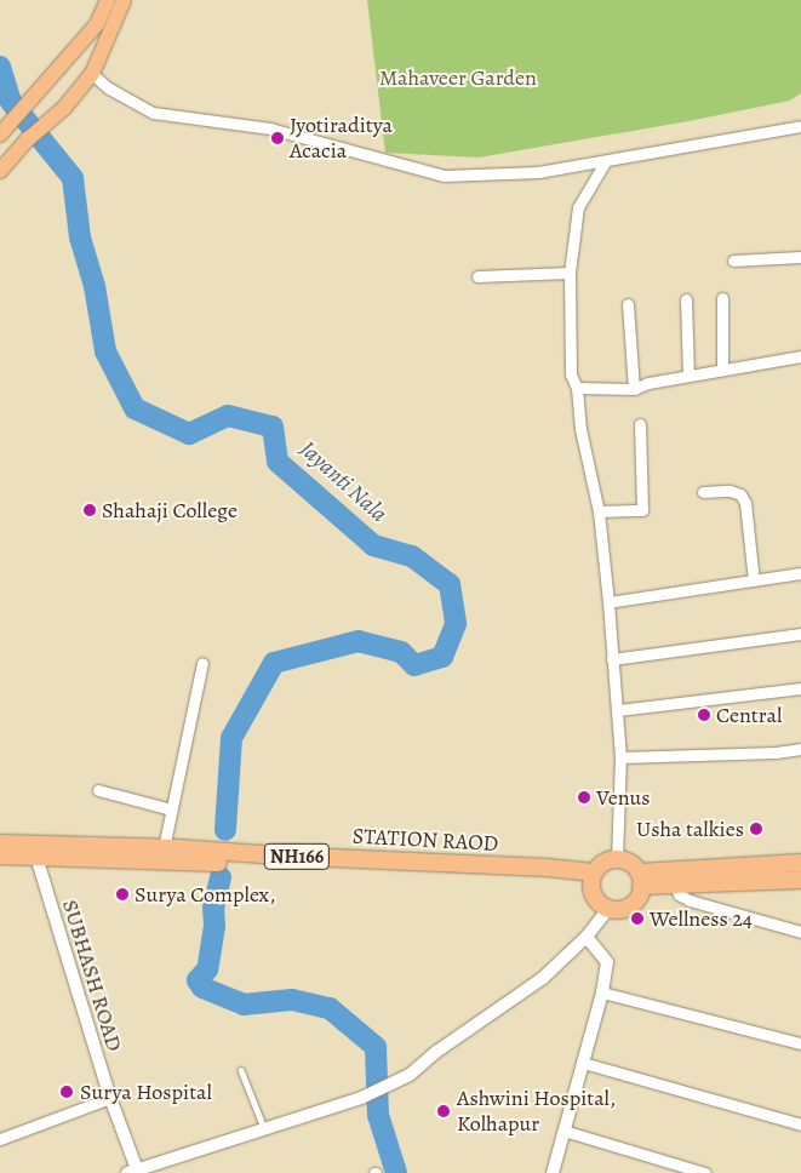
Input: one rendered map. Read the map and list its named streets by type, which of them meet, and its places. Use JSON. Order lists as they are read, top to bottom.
{
  "streets": {
    "highway": ["STATION RAOD", "NH166"],
    "street": ["SUBHASH ROAD"]
  },
  "crossings": [
    ["STATION RAOD", "NH166"],
    ["NH166", "SUBHASH ROAD"]
  ],
  "water": ["Jayanti Nala"],
  "parks": ["Mahaveer Garden"],
  "places": [
    "Jyotiraditya Acacia",
    "Shahaji College",
    "Central",
    "Venus",
    "Usha talkies",
    "Surya Complex,",
    "Wellness 24",
    "Surya Hospital",
    "Ashwini Hospital, Kolhapur"
  ]
}
